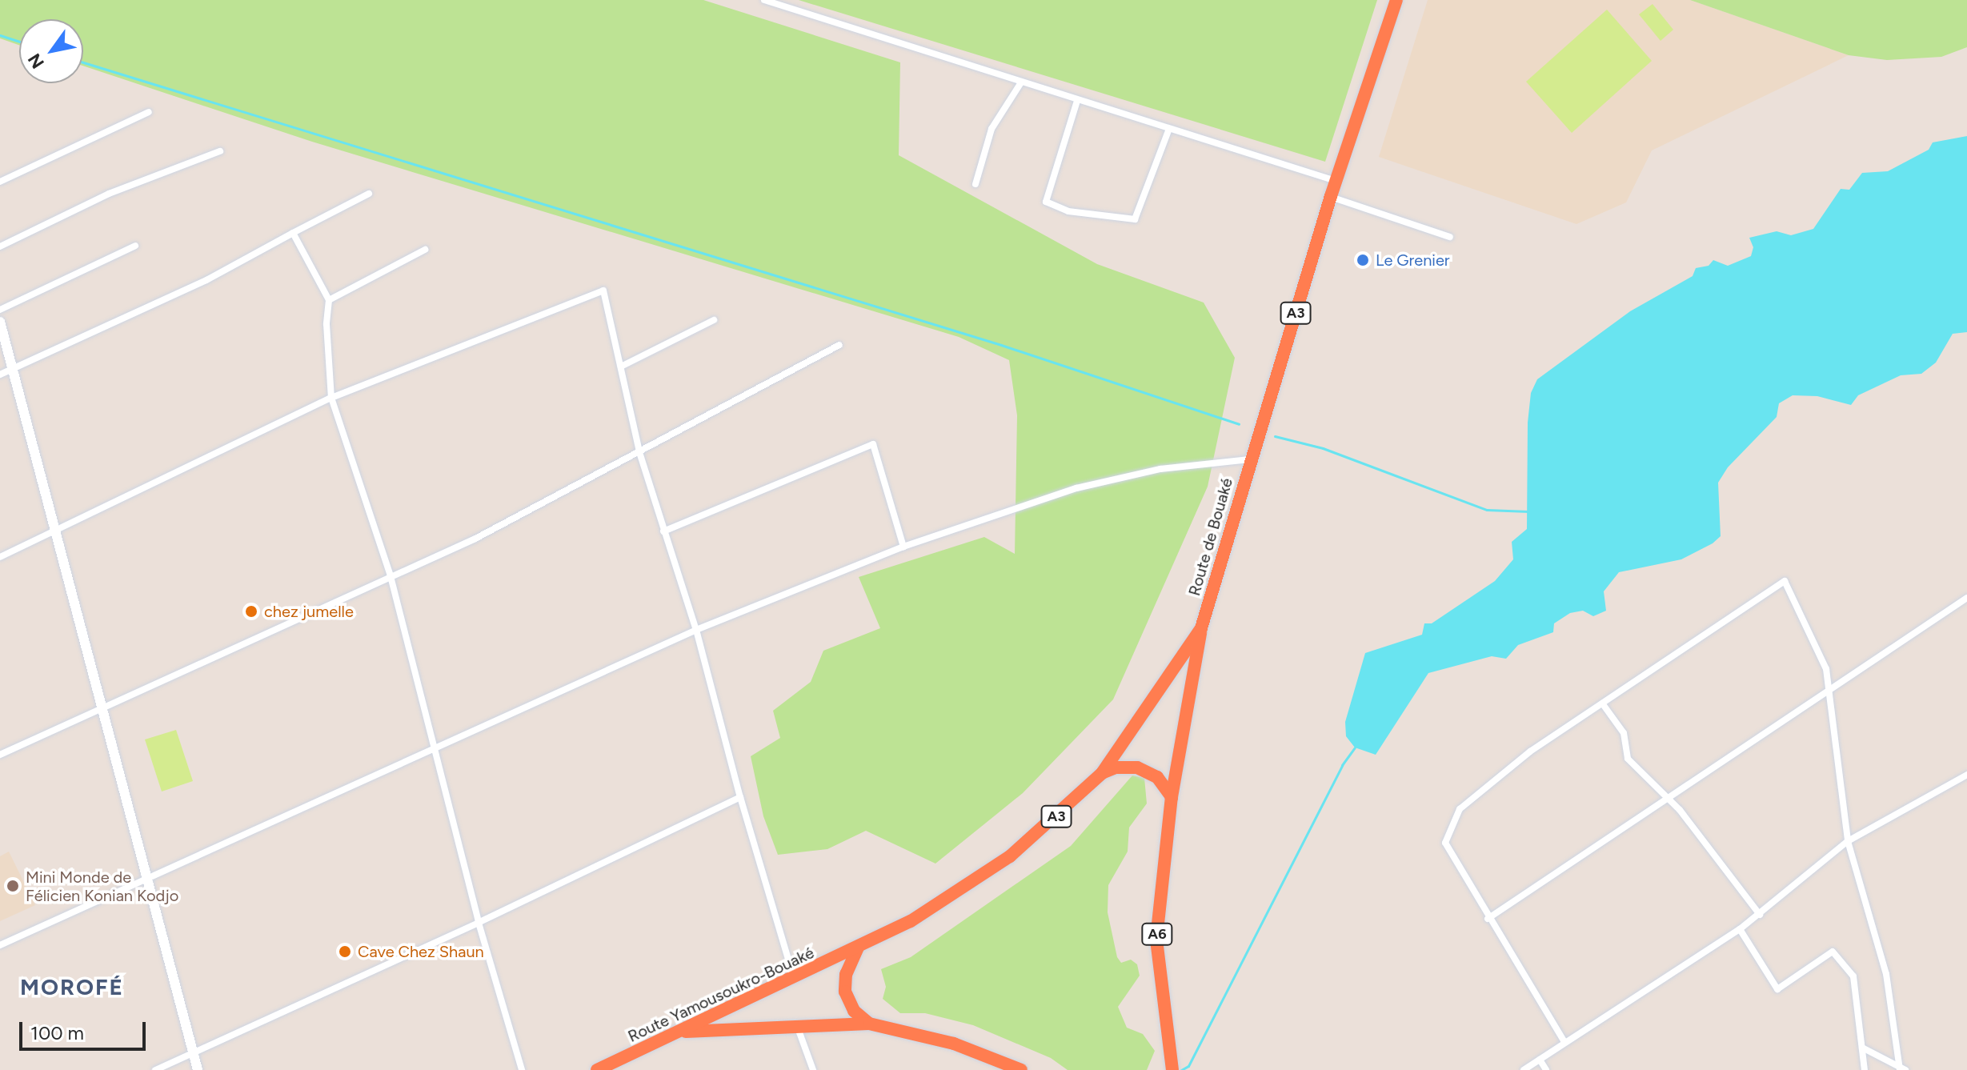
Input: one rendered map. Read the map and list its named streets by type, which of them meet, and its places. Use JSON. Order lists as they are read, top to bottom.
{
  "streets": {
    "highway": [
      "A3",
      "Route de Bouaké",
      "A6",
      "Route Yamousoukro-Bouaké"
    ]
  },
  "crossings": [
    ["Route de Bouaké", "A6"],
    ["Route de Bouaké", "Route Yamousoukro-Bouaké"]
  ],
  "districts": ["MOROFÉ"],
  "places": [
    "Le Grenier",
    "chez jumelle",
    "Mini Monde de Félicien Konian Kodjo",
    "Cave Chez Shaun"
  ],
  "scale_bar": "100 m",
  "north": "bottom left"
}
